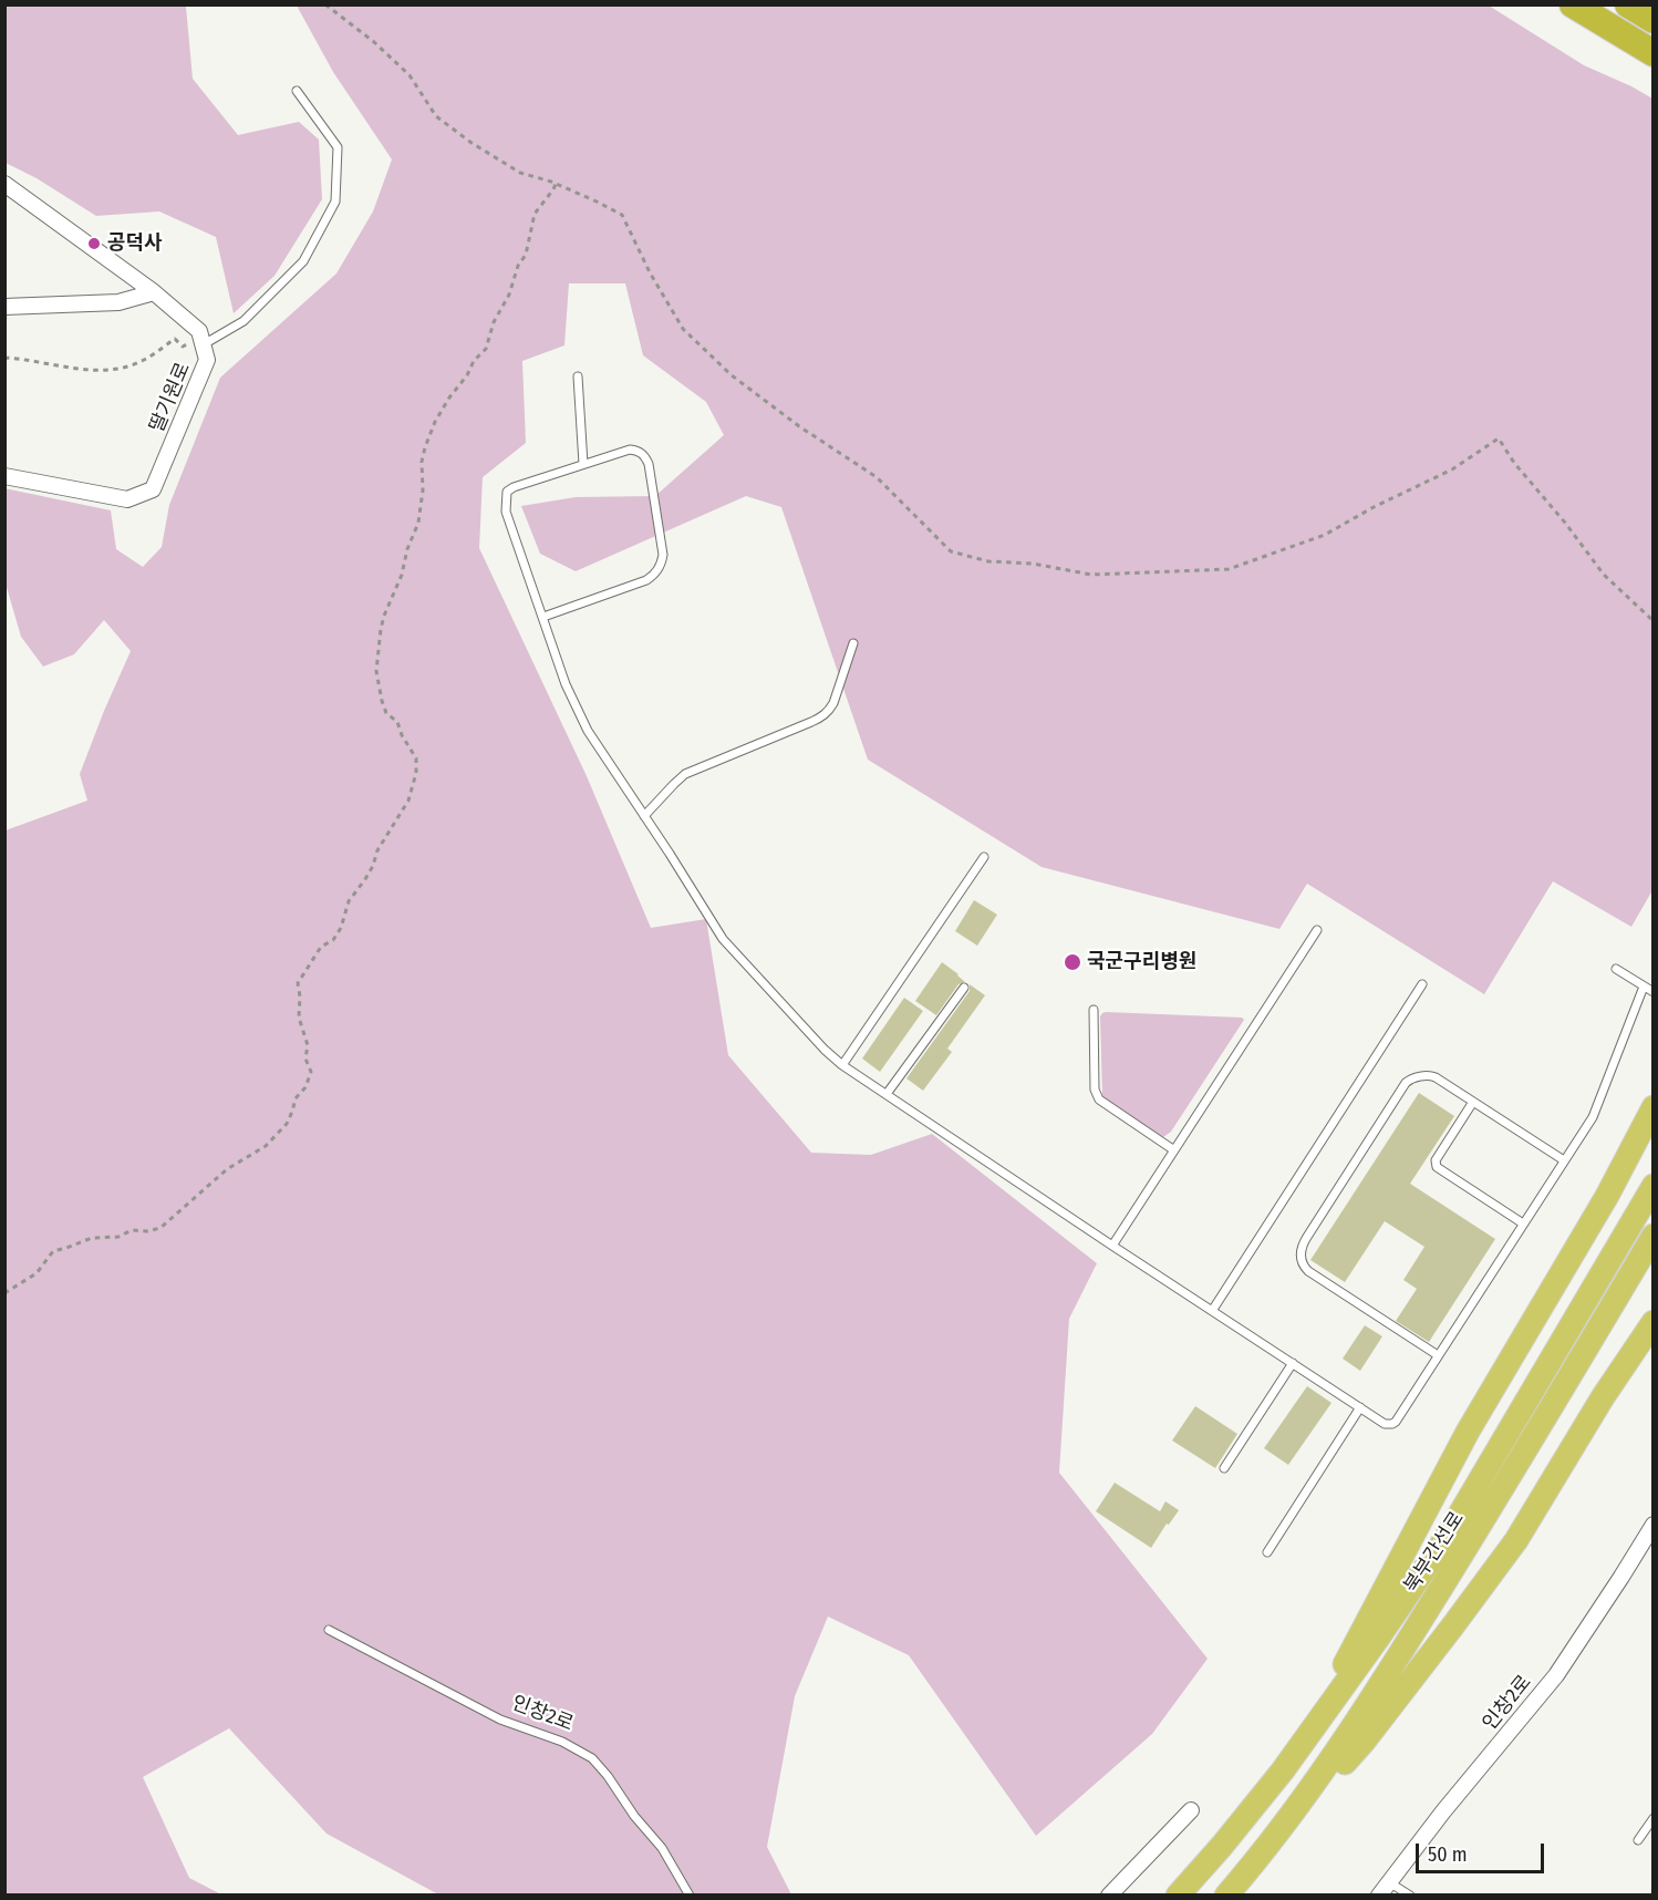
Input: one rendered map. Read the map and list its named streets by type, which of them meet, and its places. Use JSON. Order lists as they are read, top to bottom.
{
  "streets": {
    "highway": ["북부간선로"],
    "street": ["딸기원로", "인창2로"]
  },
  "places": ["공덕사", "국군구리병원"],
  "scale_bar": "50 m"
}
